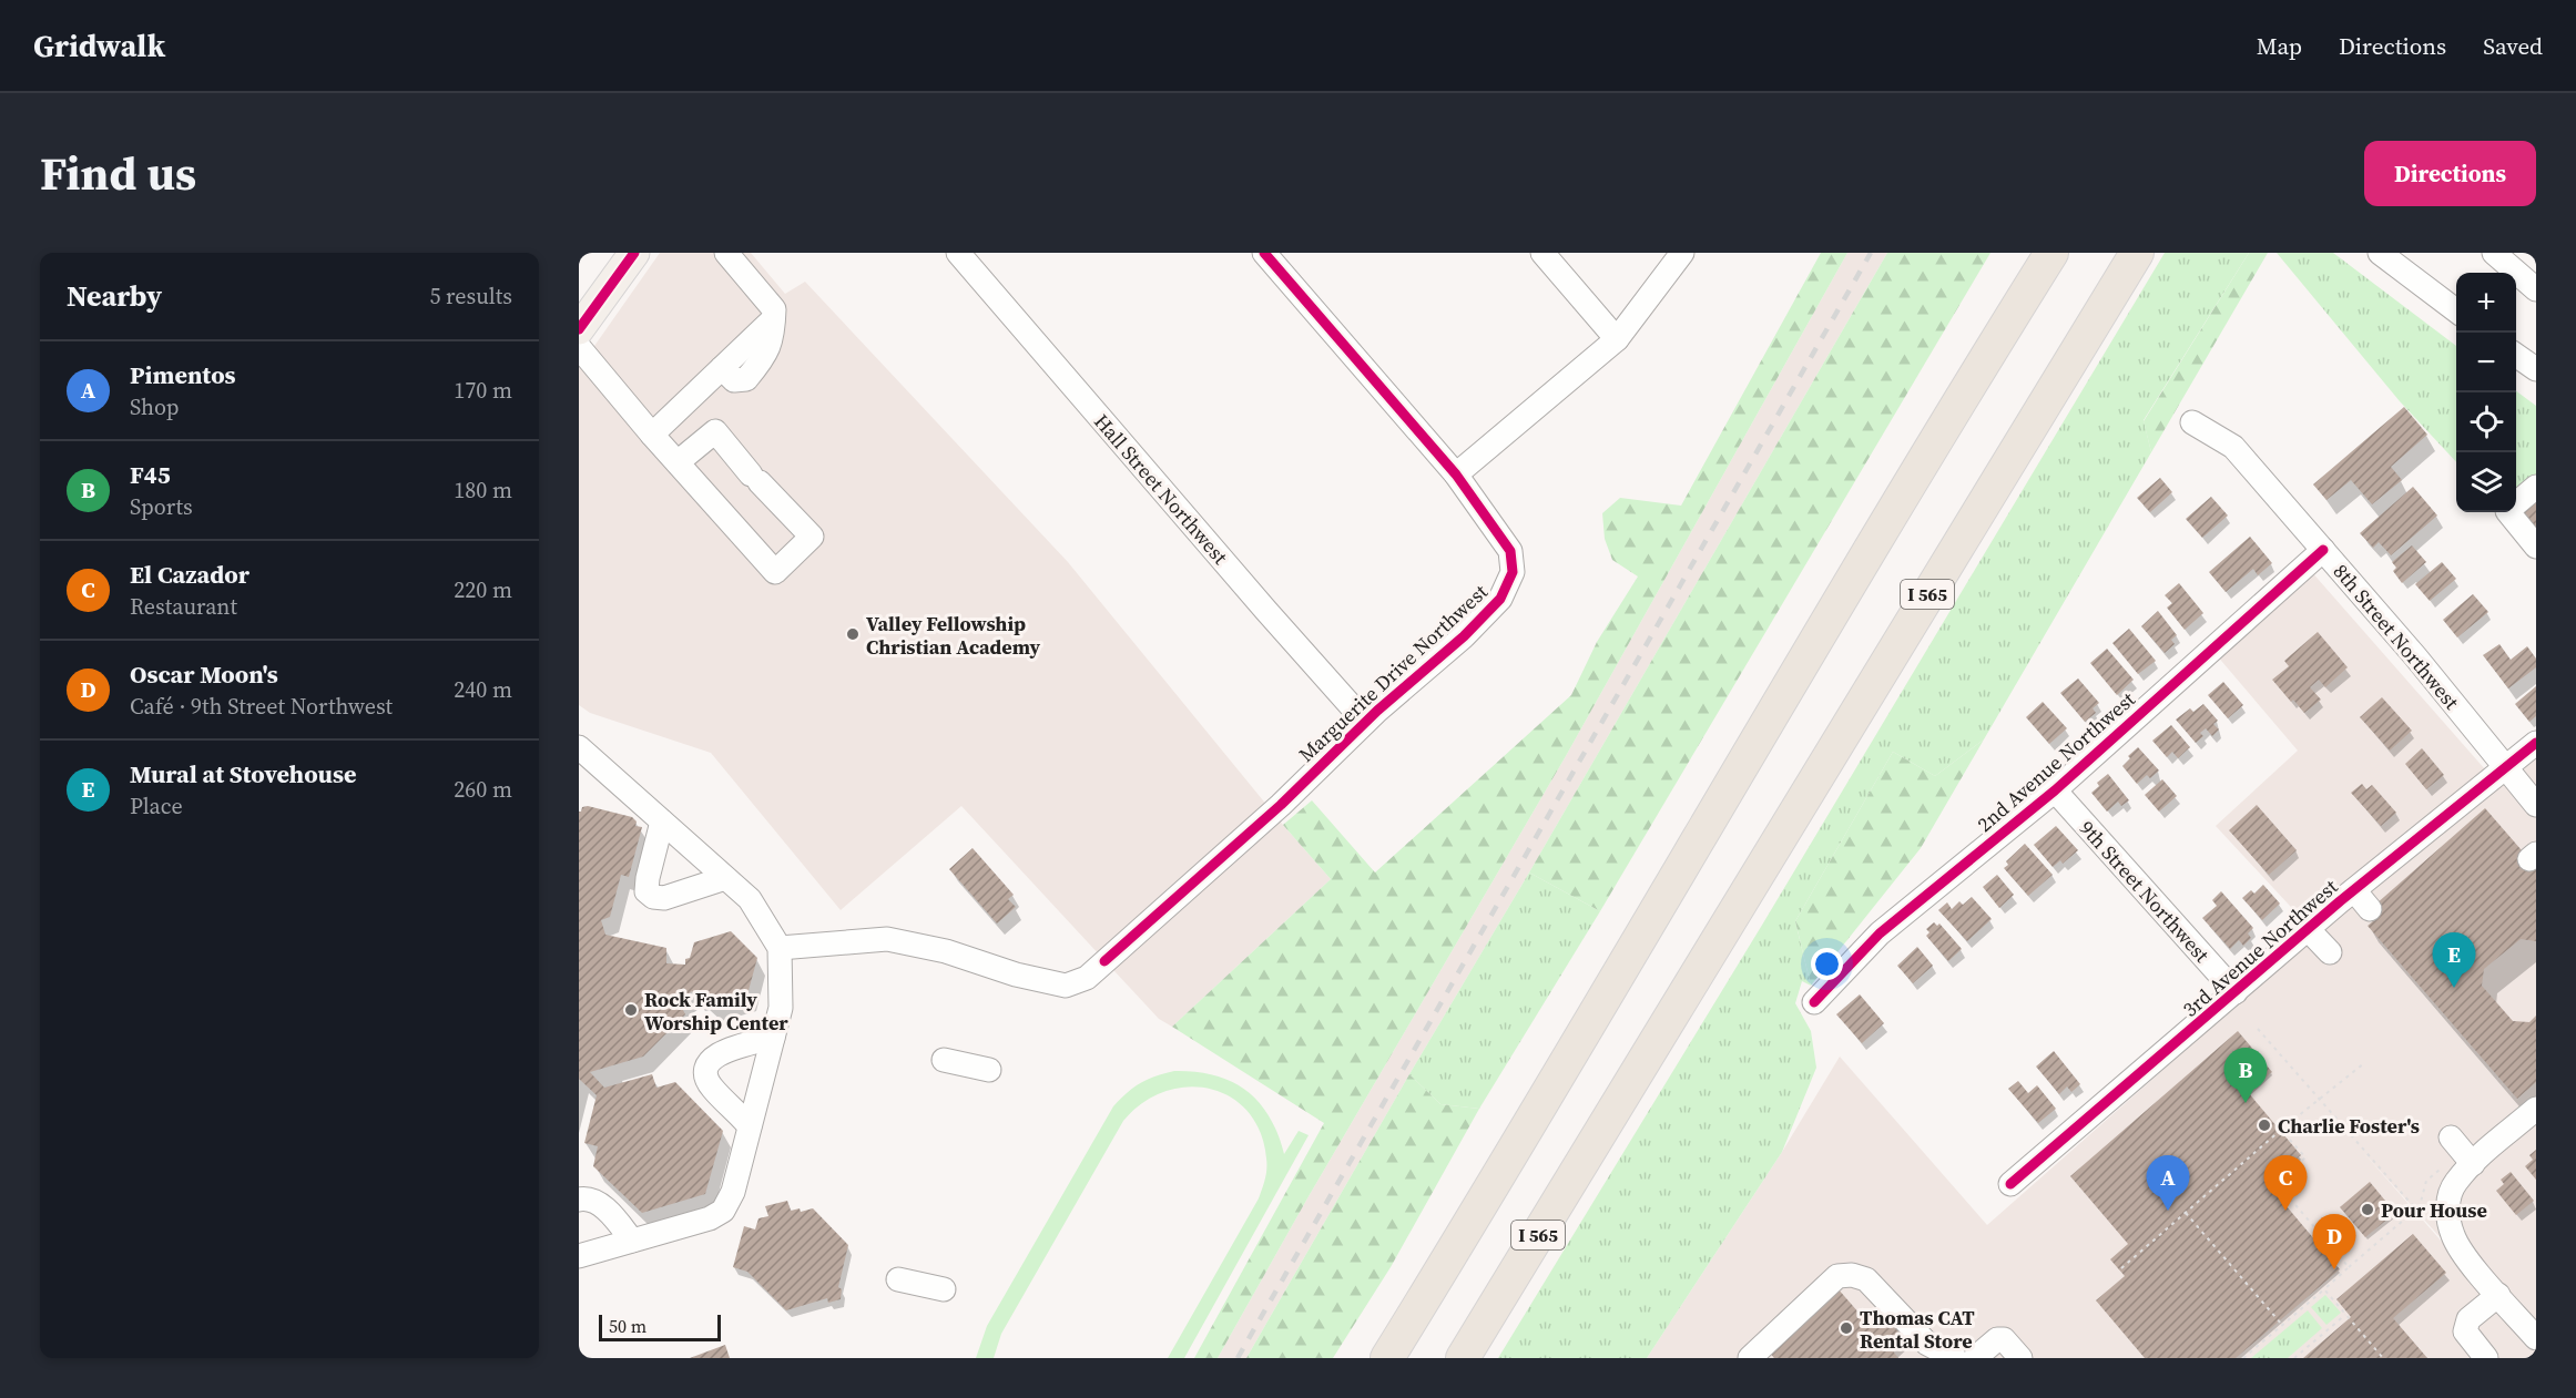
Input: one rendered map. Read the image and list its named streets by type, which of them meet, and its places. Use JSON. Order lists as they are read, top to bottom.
{
  "streets": {
    "highway": ["I 565"],
    "street": [
      "Hall Street Northwest",
      "8th Street Northwest",
      "Marguerite Drive Northwest",
      "2nd Avenue Northwest",
      "9th Street Northwest",
      "3rd Avenue Northwest"
    ]
  },
  "crossings": [
    ["Hall Street Northwest", "Marguerite Drive Northwest"],
    ["8th Street Northwest", "2nd Avenue Northwest"],
    ["8th Street Northwest", "3rd Avenue Northwest"],
    ["2nd Avenue Northwest", "9th Street Northwest"],
    ["9th Street Northwest", "3rd Avenue Northwest"]
  ],
  "places": [
    "Valley Fellowship Christian Academy",
    "Rock Family Worship Center",
    "Charlie Foster's",
    "Pour House",
    "Thomas CAT Rental Store"
  ],
  "scale_bar": "50 m",
  "page": {
    "header": "Gridwalk",
    "nav": ["Map", "Directions", "Saved"],
    "title": "Find us",
    "buttons": "Directions",
    "heading": ["Nearby", "5 results"],
    "map_buttons": ["+", "−"],
    "list": [
      {
        "mark": "A",
        "name": "Pimentos",
        "note": "Shop",
        "value": "170 m"
      },
      {
        "mark": "B",
        "name": "F45",
        "note": "Sports",
        "value": "180 m"
      },
      {
        "mark": "C",
        "name": "El Cazador",
        "note": "Restaurant",
        "value": "220 m"
      },
      {
        "mark": "D",
        "name": "Oscar Moon's",
        "note": "Café · 9th Street Northwest",
        "value": "240 m"
      },
      {
        "mark": "E",
        "name": "Mural at Stovehouse",
        "note": "Place",
        "value": "260 m"
      }
    ],
    "pins": [
      "E",
      "B",
      "A",
      "C",
      "D"
    ],
    "scale": "50 m"
  }
}
